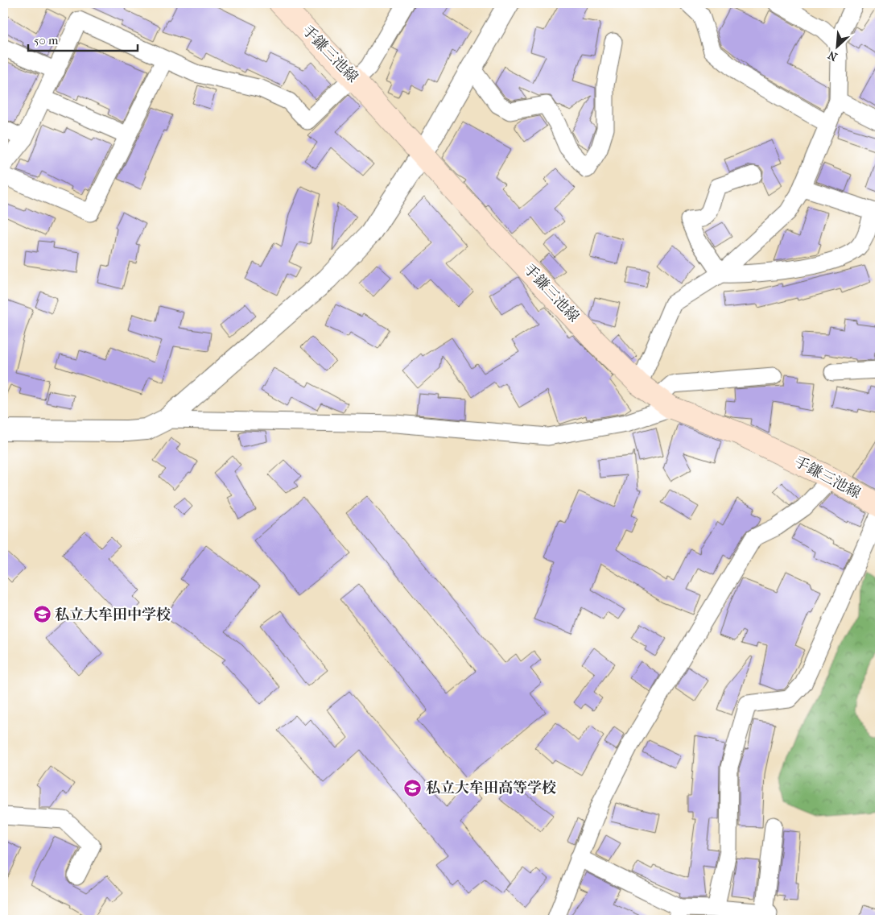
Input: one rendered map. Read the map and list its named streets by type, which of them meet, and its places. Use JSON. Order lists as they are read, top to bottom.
{
  "streets": {
    "main road": ["手鎌三池線"]
  },
  "places": {
    "school or university": ["私立大牟田中学校", "私立大牟田高等学校"]
  },
  "scale_bar": "50 m",
  "north": "bottom left"
}
